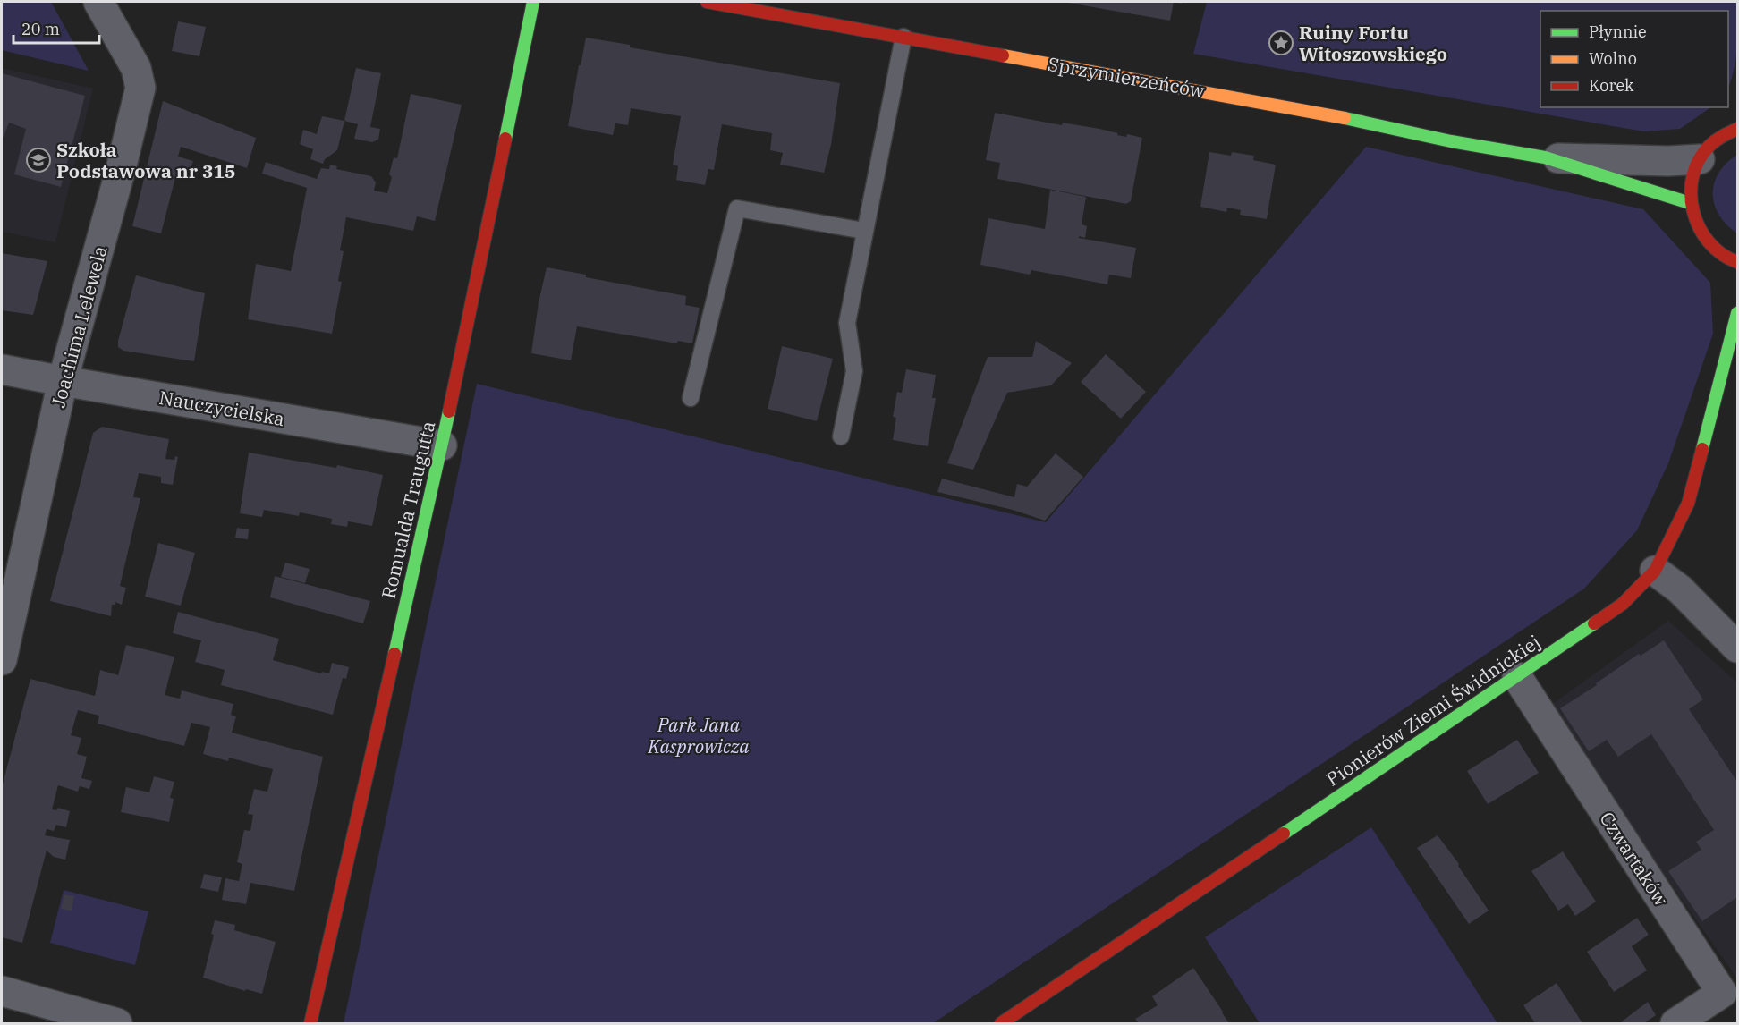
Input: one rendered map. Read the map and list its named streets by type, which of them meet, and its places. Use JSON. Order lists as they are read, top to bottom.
{
  "streets": {
    "street": [
      "Sprzymierzeńców",
      "Joachima Lelewela",
      "Nauczycielska",
      "Romualda Traugutta",
      "Pionierów Ziemi Świdnickiej",
      "Czwartaków"
    ]
  },
  "crossings": [
    ["Joachima Lelewela", "Nauczycielska"],
    ["Nauczycielska", "Romualda Traugutta"],
    ["Pionierów Ziemi Świdnickiej", "Czwartaków"]
  ],
  "parks": ["Park Jana Kasprowicza"],
  "places": {
    "place": ["Ruiny Fortu Witoszowskiego"],
    "school or university": ["Szkoła Podstawowa nr 315"]
  },
  "legend": ["Płynnie", "Wolno", "Korek"],
  "scale_bar": "20 m"
}
